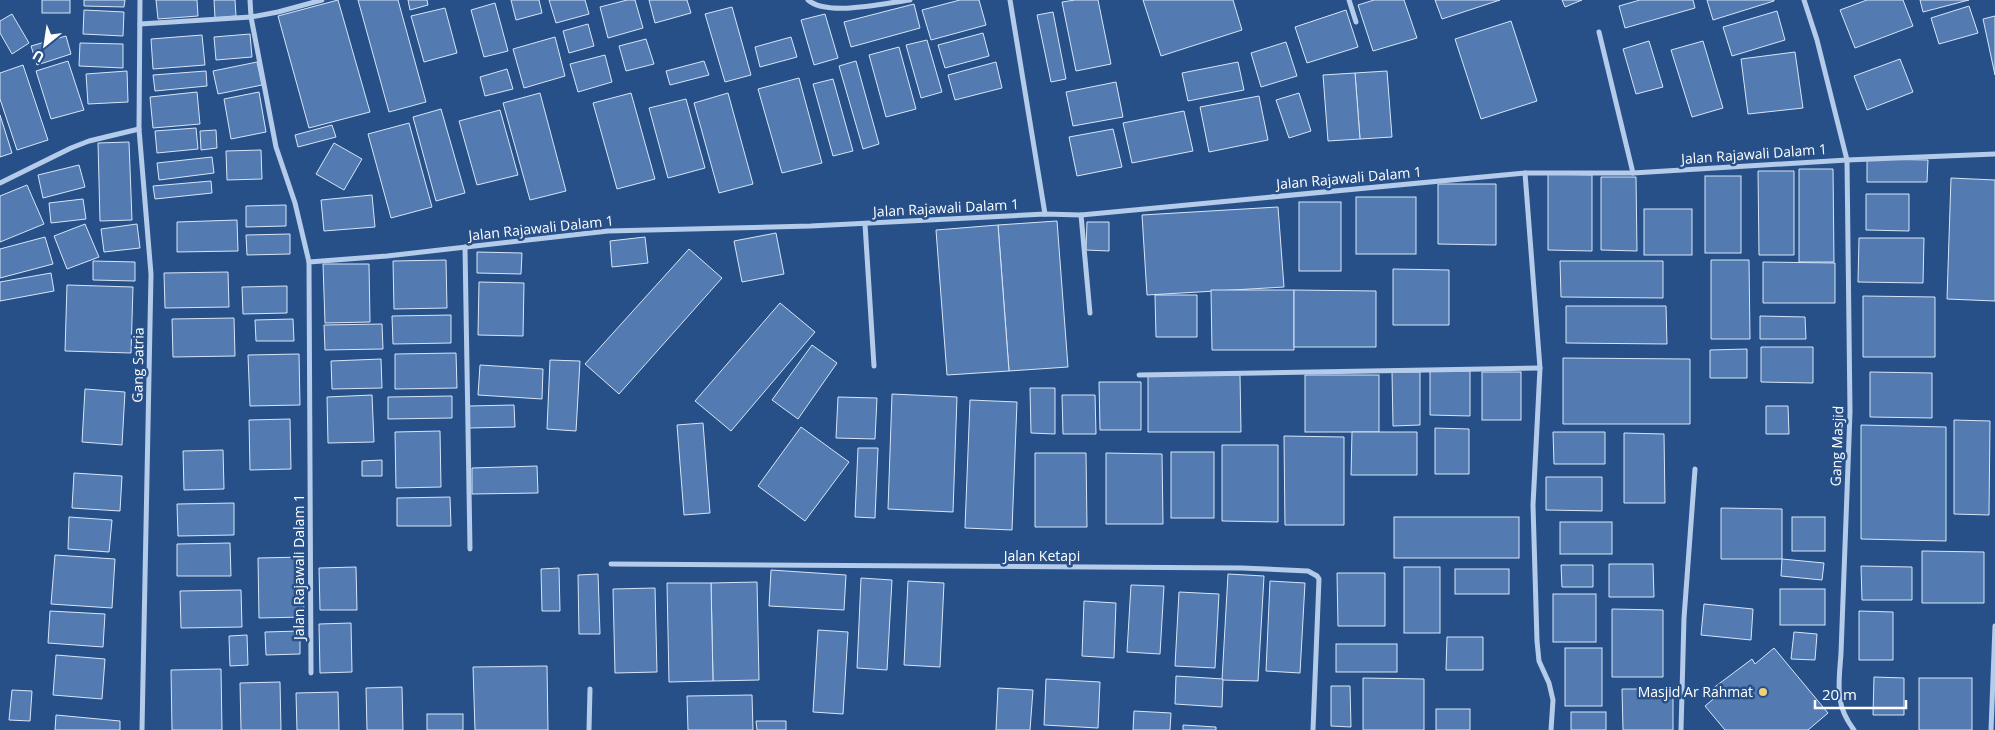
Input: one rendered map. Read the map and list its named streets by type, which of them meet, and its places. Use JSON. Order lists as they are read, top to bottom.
{
  "streets": {
    "street": [
      "Jalan Rajawali Dalam 1",
      "Gang Satria",
      "Gang Masjid",
      "Jalan Ketapi"
    ]
  },
  "crossings": [
    ["Jalan Rajawali Dalam 1", "Gang Masjid"]
  ],
  "places": ["Masjid Ar Rahmat"],
  "scale_bar": "20 m",
  "north": "bottom left"
}
